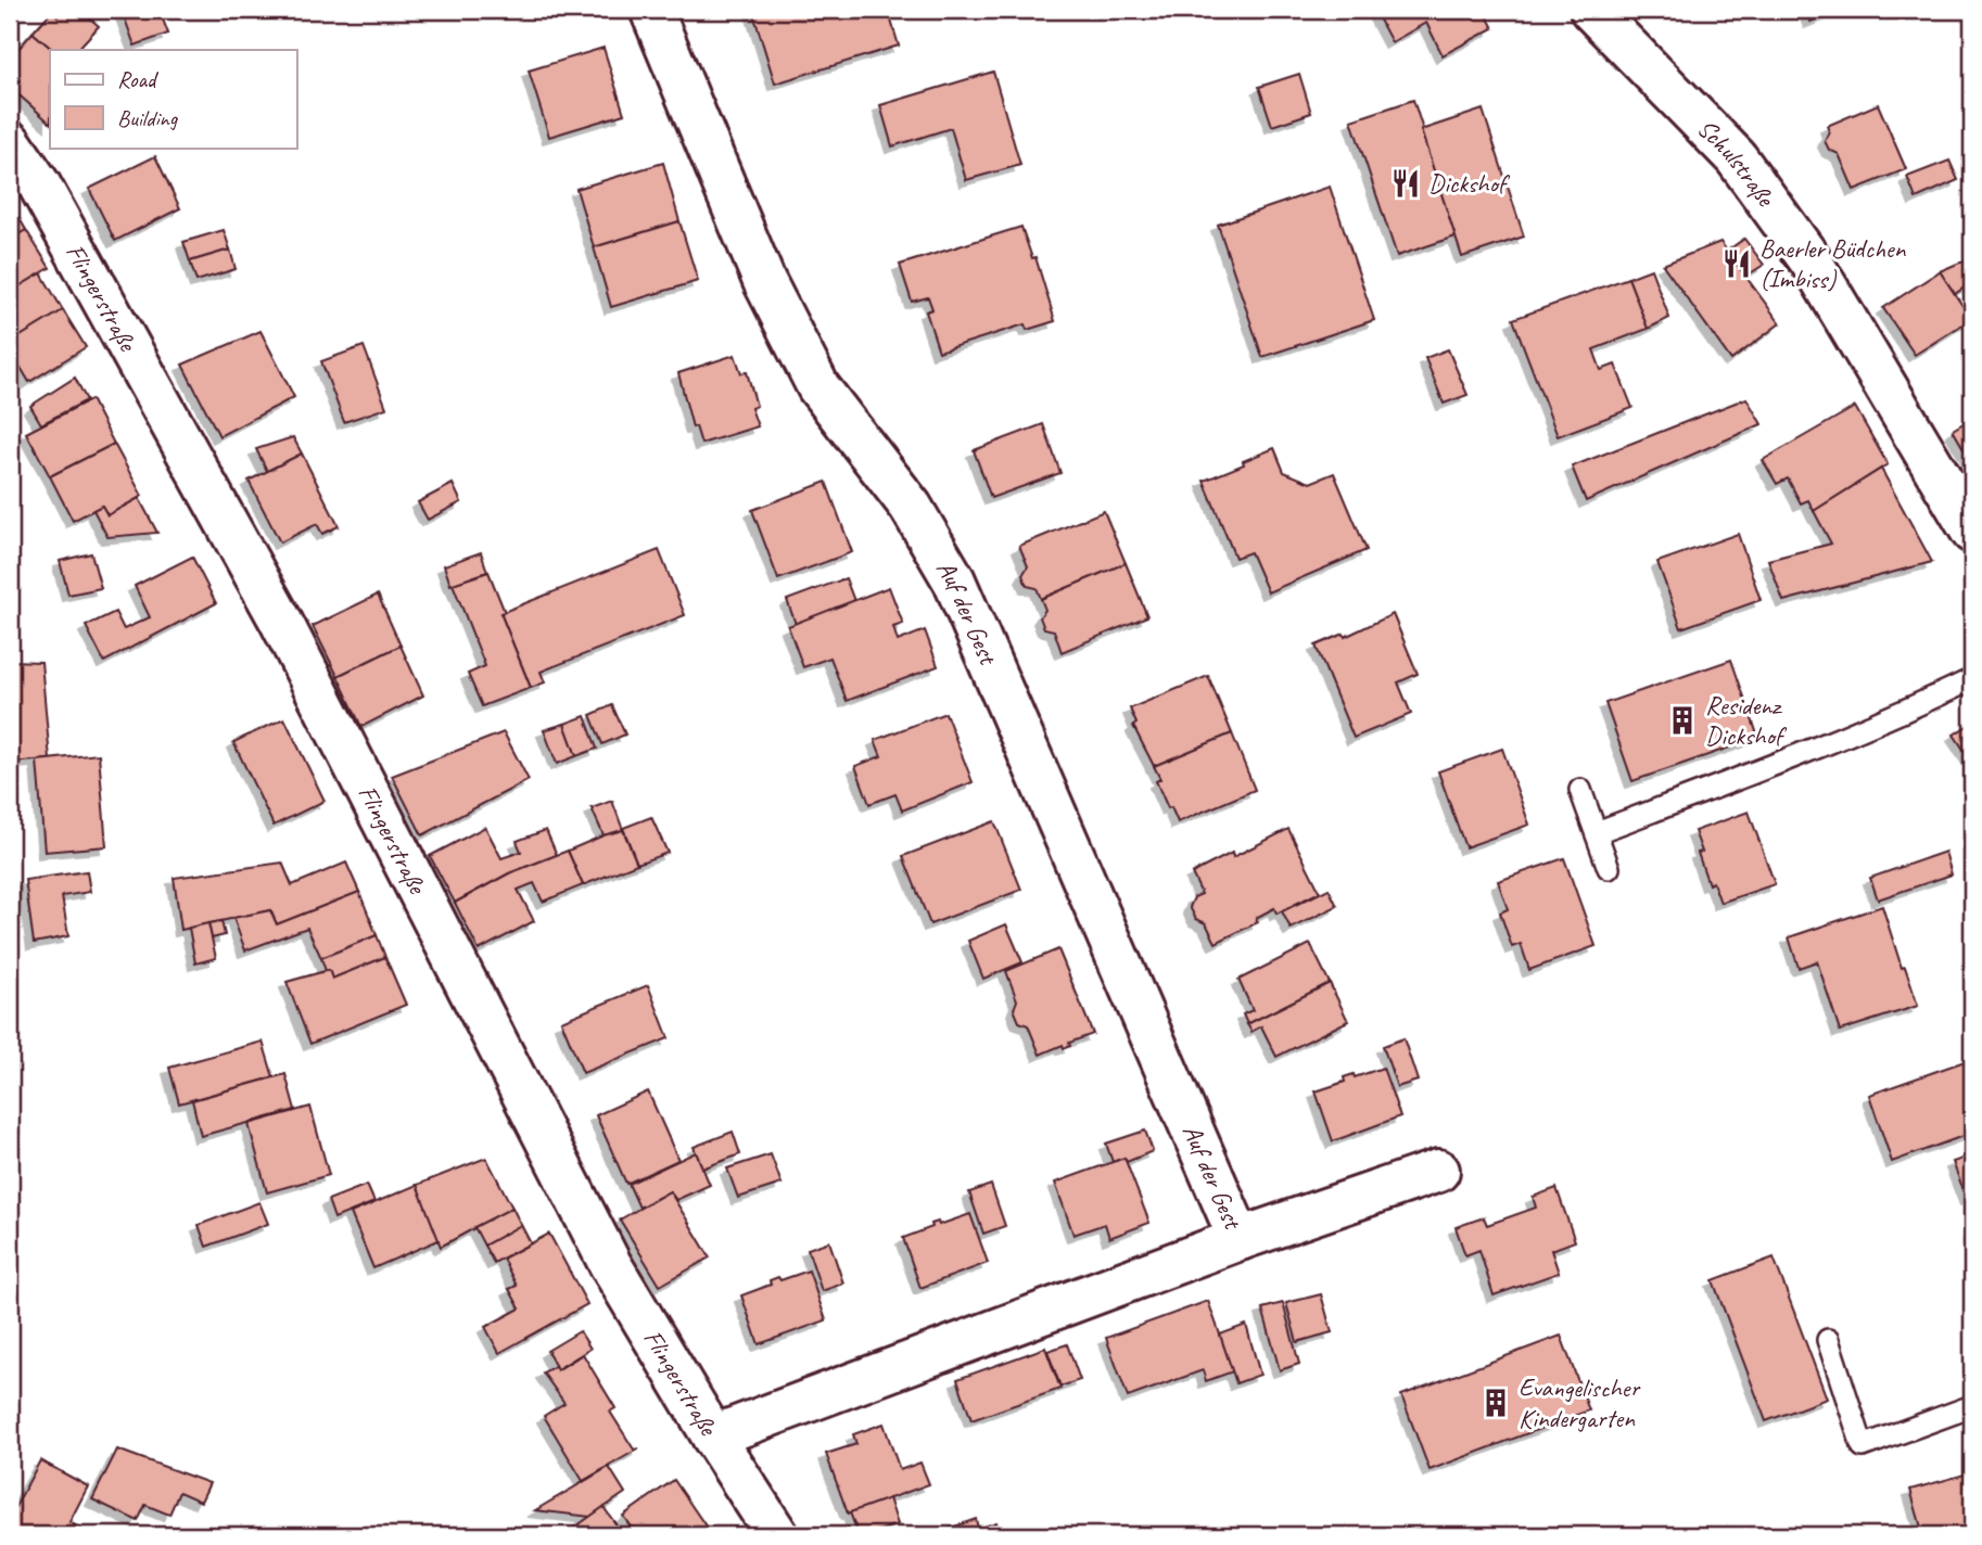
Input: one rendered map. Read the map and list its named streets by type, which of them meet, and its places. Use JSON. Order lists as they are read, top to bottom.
{
  "streets": {
    "street": ["Schulstraße", "Flingerstraße", "Auf der Gest"]
  },
  "crossings": [
    ["Flingerstraße", "Auf der Gest"]
  ],
  "places": {
    "restaurant": ["Dickshof", "Baerler Büdchen (Imbiss)"],
    "building": ["Residenz Dickshof", "Evangelischer Kindergarten"]
  },
  "legend": ["Road", "Building"]
}
